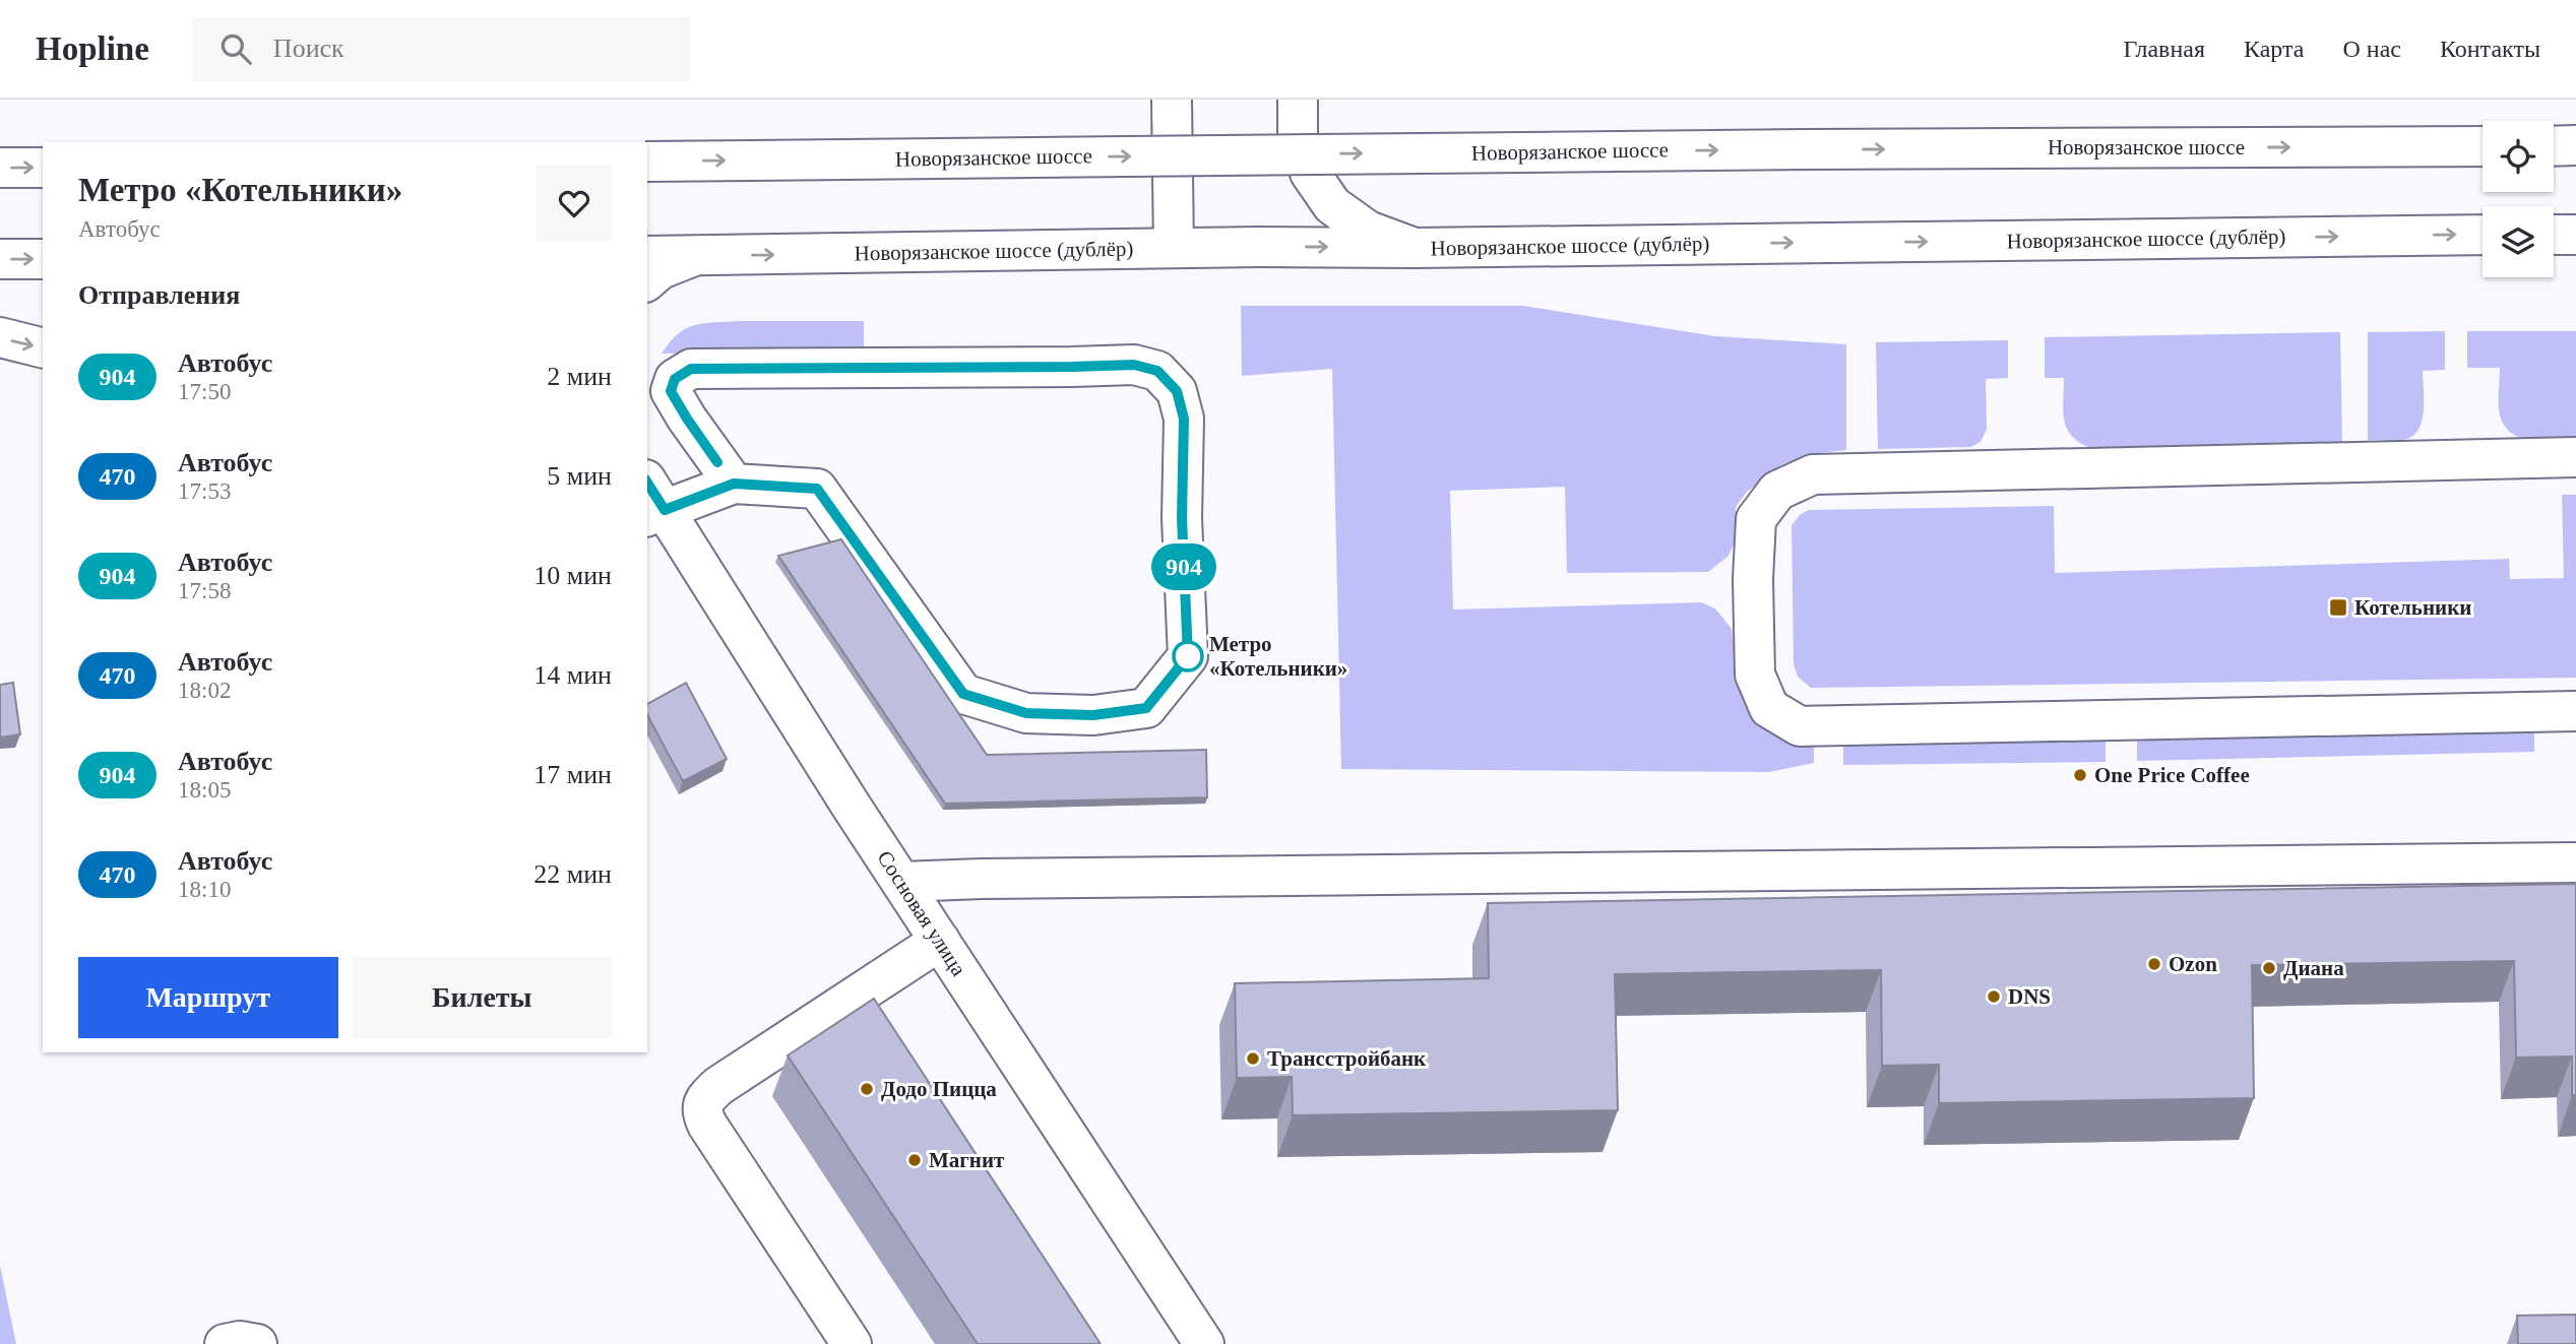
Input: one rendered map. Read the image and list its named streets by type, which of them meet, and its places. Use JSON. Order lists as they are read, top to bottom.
{
  "streets": {
    "main road": ["Новорязанское шоссе", "Новорязанское шоссе (дублёр)", "Сосновая улица"]
  },
  "one_way": ["Новорязанское шоссе", "Новорязанское шоссе (дублёр)"],
  "places": {
    "transit": ["Котельники"],
    "other": [
      "Метро «Котельники»",
      "One Price Coffee",
      "Ozon",
      "Диана",
      "DNS",
      "Трансстройбанк",
      "Додо Пицца",
      "Магнит"
    ]
  },
  "lines": ["bus line 904"],
  "page": {
    "header": "Hopline",
    "search": "Поиск",
    "nav": [
      "Главная",
      "Карта",
      "О нас",
      "Контакты"
    ],
    "on_map": "904",
    "heading": [
      ["Метро «Котельники»", "Автобус"],
      "Отправления"
    ],
    "list": [
      {
        "mark": "904",
        "name": "Автобус",
        "note": "17:50",
        "value": "2 мин"
      },
      {
        "mark": "470",
        "name": "Автобус",
        "note": "17:53",
        "value": "5 мин"
      },
      {
        "mark": "904",
        "name": "Автобус",
        "note": "17:58",
        "value": "10 мин"
      },
      {
        "mark": "470",
        "name": "Автобус",
        "note": "18:02",
        "value": "14 мин"
      },
      {
        "mark": "904",
        "name": "Автобус",
        "note": "18:05",
        "value": "17 мин"
      },
      {
        "mark": "470",
        "name": "Автобус",
        "note": "18:10",
        "value": "22 мин"
      }
    ],
    "buttons": ["Маршрут", "Билеты"]
  }
}
